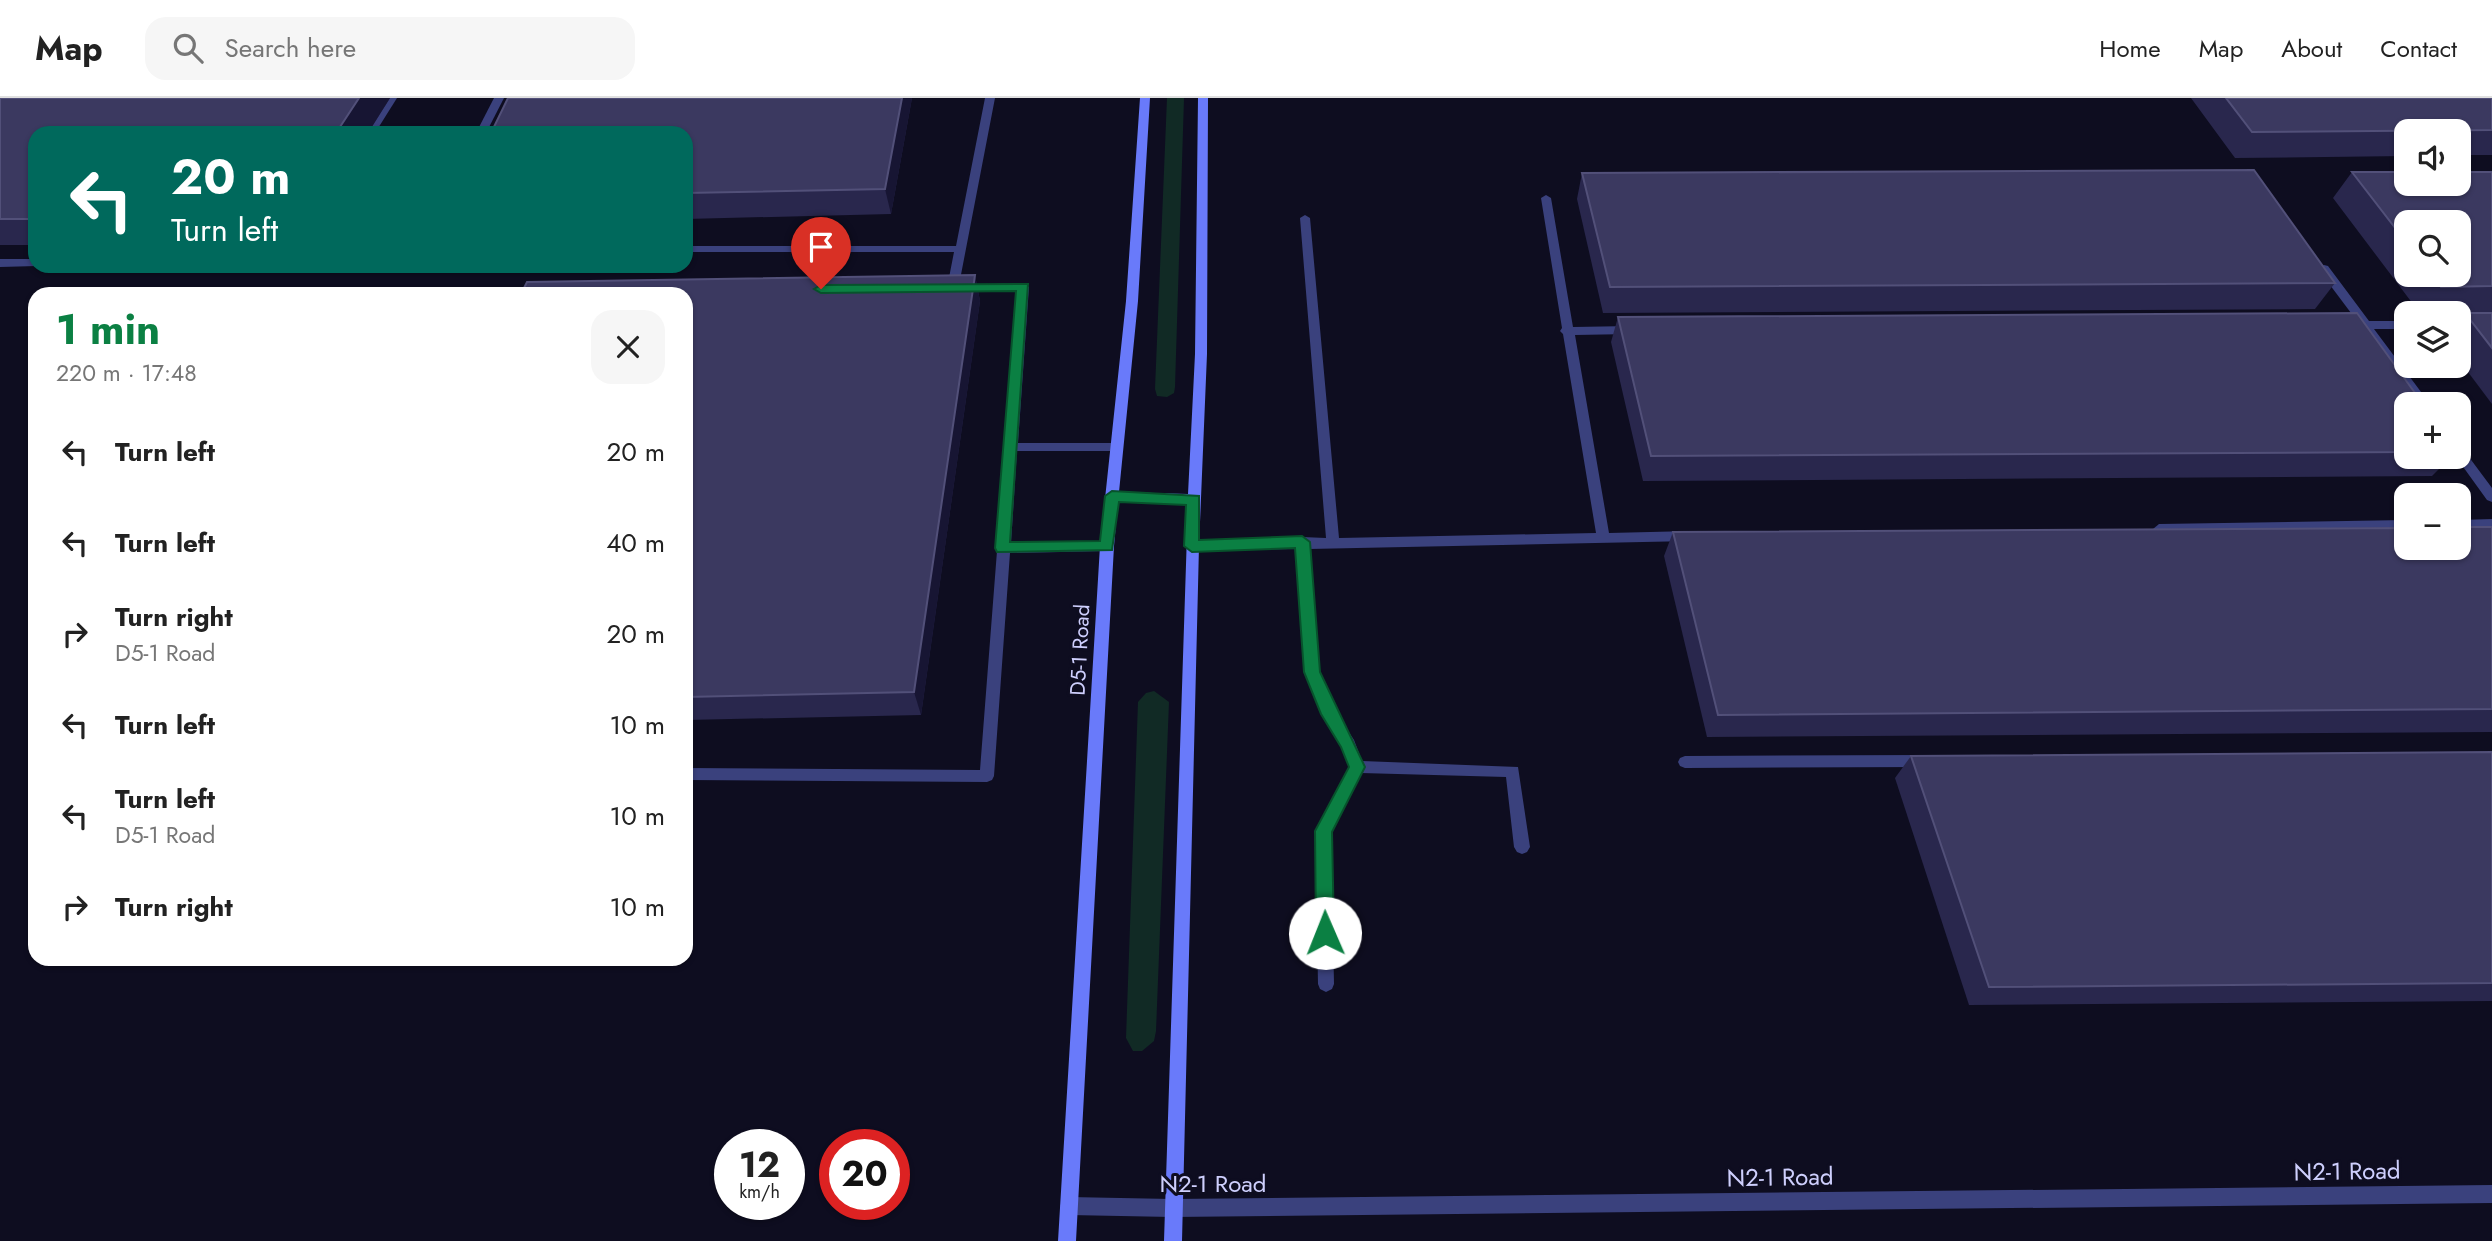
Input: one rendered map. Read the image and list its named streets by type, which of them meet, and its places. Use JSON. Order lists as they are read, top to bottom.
{
  "streets": {
    "main road": ["D5-1 Road"],
    "street": ["N2-1 Road"]
  },
  "crossings": [
    ["D5-1 Road", "N2-1 Road"]
  ],
  "page": {
    "header": "Map",
    "search": "Search here",
    "nav": [
      "Home",
      "Map",
      "About",
      "Contact"
    ],
    "map_buttons": ["+", "−"],
    "turn": ["20 m", "Turn left"],
    "heading": ["1 min", "220 m · 17:48"],
    "list": [
      {
        "name": "Turn left",
        "value": "20 m"
      },
      {
        "name": "Turn left",
        "value": "40 m"
      },
      {
        "name": "Turn right",
        "note": "D5-1 Road",
        "value": "20 m"
      },
      {
        "name": "Turn left",
        "value": "10 m"
      },
      {
        "name": "Turn left",
        "note": "D5-1 Road",
        "value": "10 m"
      },
      {
        "name": "Turn right",
        "value": "10 m"
      }
    ],
    "speed": "12 km/h",
    "limit": "20"
  }
}
